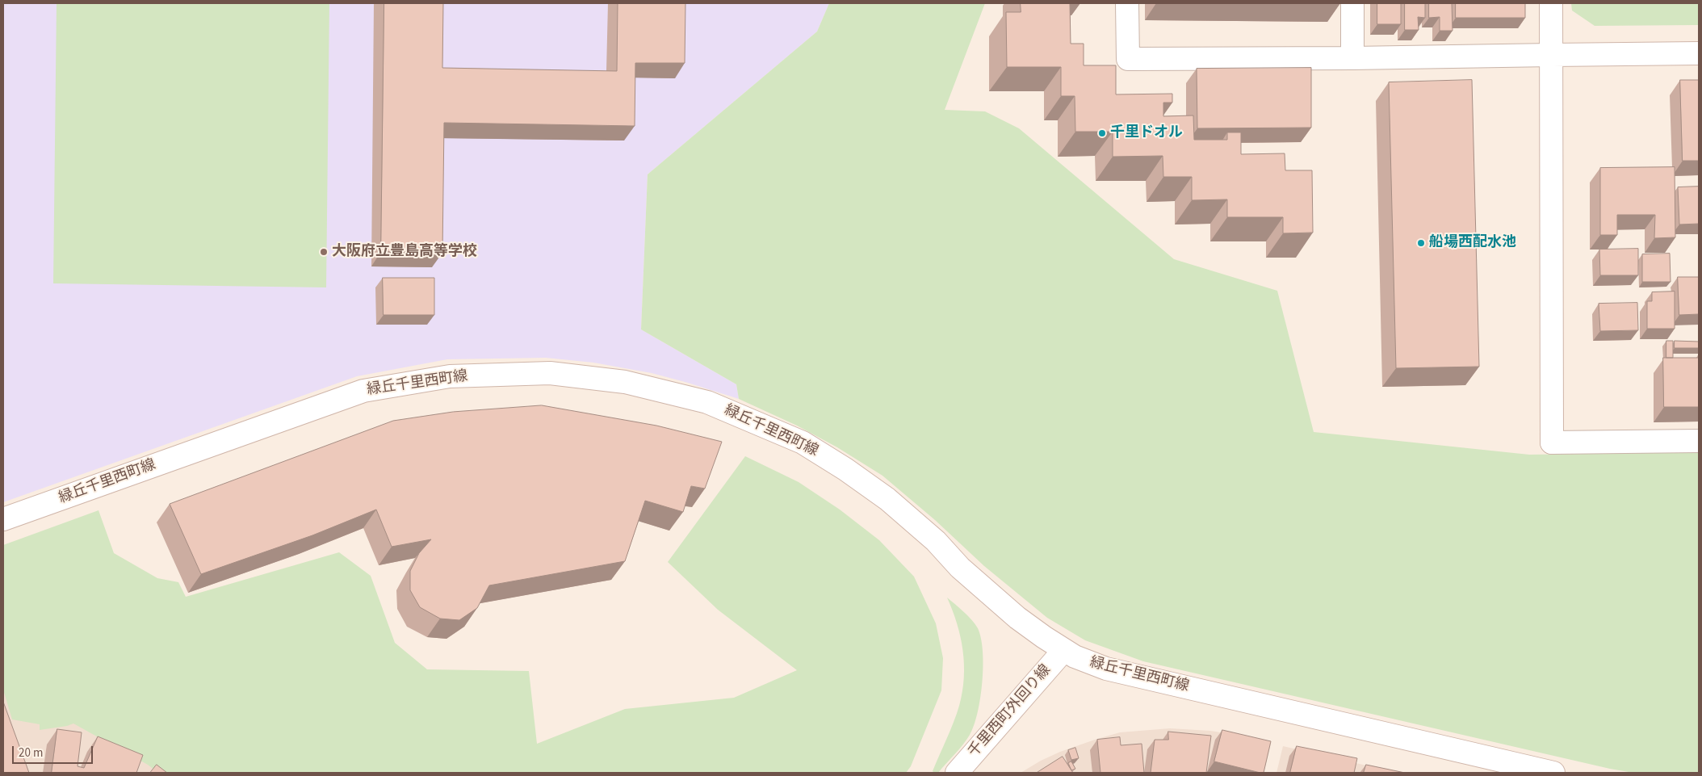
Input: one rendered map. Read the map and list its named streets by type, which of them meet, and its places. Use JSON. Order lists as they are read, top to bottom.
{
  "streets": {
    "street": ["緑丘千里西町線", "千里西町外回り線"]
  },
  "crossings": [
    ["緑丘千里西町線", "千里西町外回り線"]
  ],
  "places": ["千里ドオル", "船場西配水池", "大阪府立豊島高等学校"],
  "scale_bar": "20 m"
}
